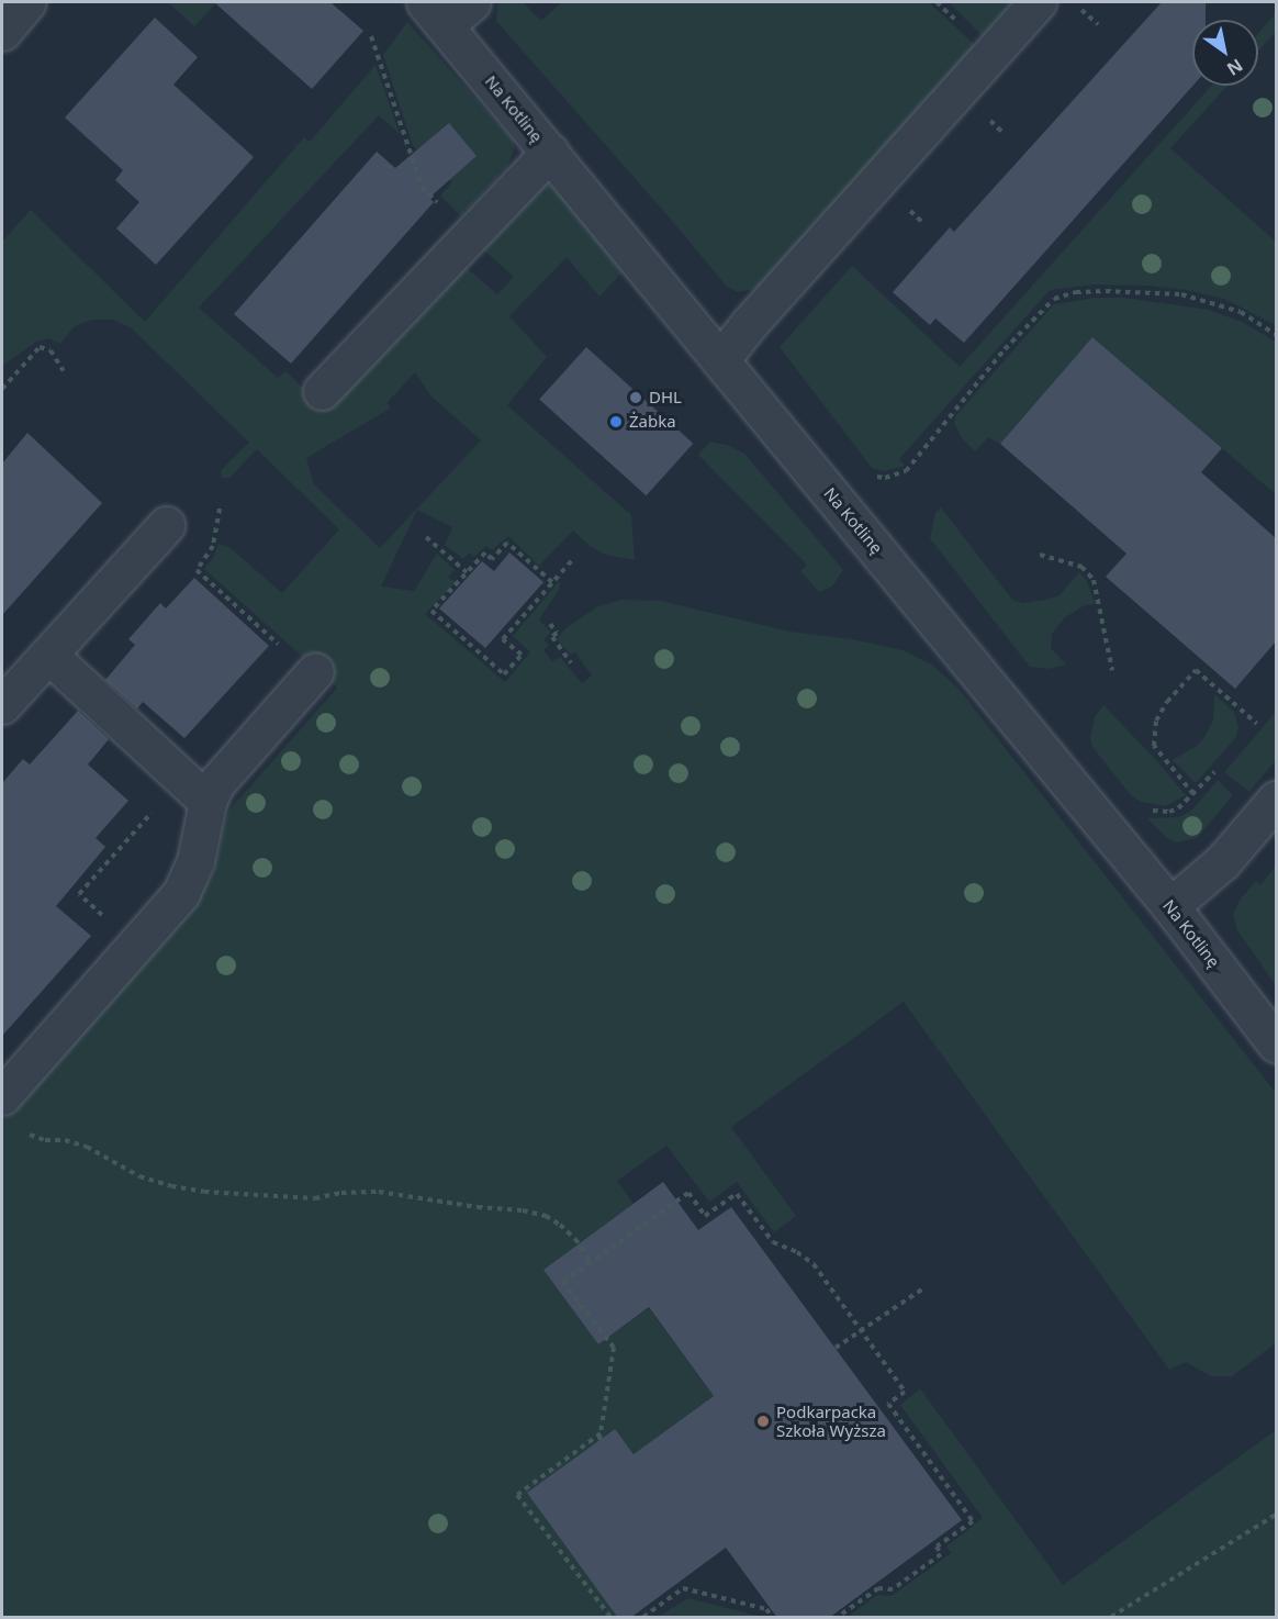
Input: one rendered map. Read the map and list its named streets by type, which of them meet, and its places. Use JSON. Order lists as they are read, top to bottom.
{
  "streets": {
    "street": ["Na Kotlinę"]
  },
  "places": ["DHL", "Żabka", "Podkarpacka Szkoła Wyższa"],
  "north": "bottom right"
}
